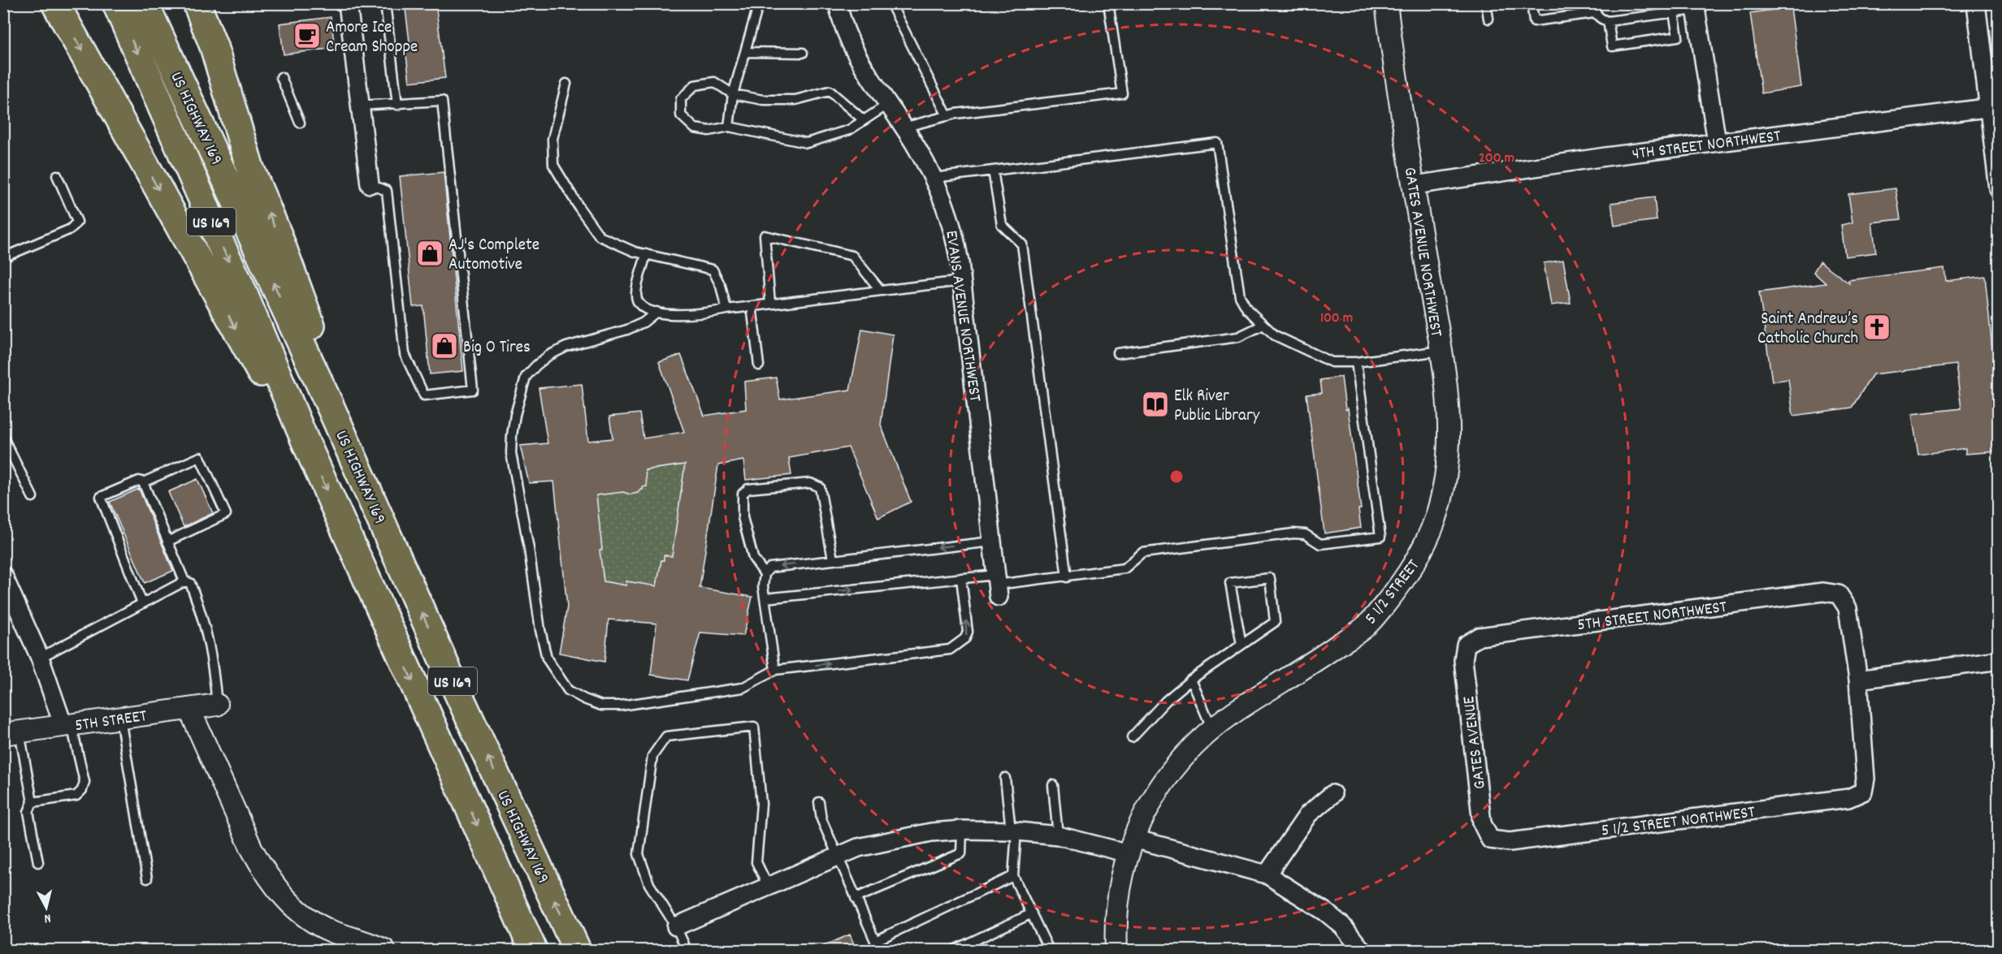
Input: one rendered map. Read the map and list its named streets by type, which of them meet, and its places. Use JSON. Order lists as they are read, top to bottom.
{
  "streets": {
    "highway": ["US HIGHWAY 169", "US 169"],
    "street": [
      "4TH STREET NORTHWEST",
      "GATES AVENUE NORTHWEST",
      "EVANS AVENUE NORTHWEST",
      "5 1/2 STREET",
      "5TH STREET NORTHWEST",
      "5TH STREET",
      "GATES AVENUE",
      "5 1/2 STREET NORTHWEST"
    ]
  },
  "crossings": [
    ["4TH STREET NORTHWEST", "GATES AVENUE NORTHWEST"],
    ["GATES AVENUE NORTHWEST", "5 1/2 STREET"],
    ["5TH STREET NORTHWEST", "GATES AVENUE"],
    ["5TH STREET NORTHWEST", "5 1/2 STREET NORTHWEST"],
    ["GATES AVENUE", "5 1/2 STREET NORTHWEST"]
  ],
  "places": {
    "cafe": ["Amore Ice Cream Shoppe"],
    "shop": ["AJ's Complete Automotive", "Big O Tires"],
    "church": ["Saint Andrew’s Catholic Church"],
    "library": ["Elk River Public Library"]
  },
  "north": "bottom",
  "rings": ["200 m", "100 m"]
}
